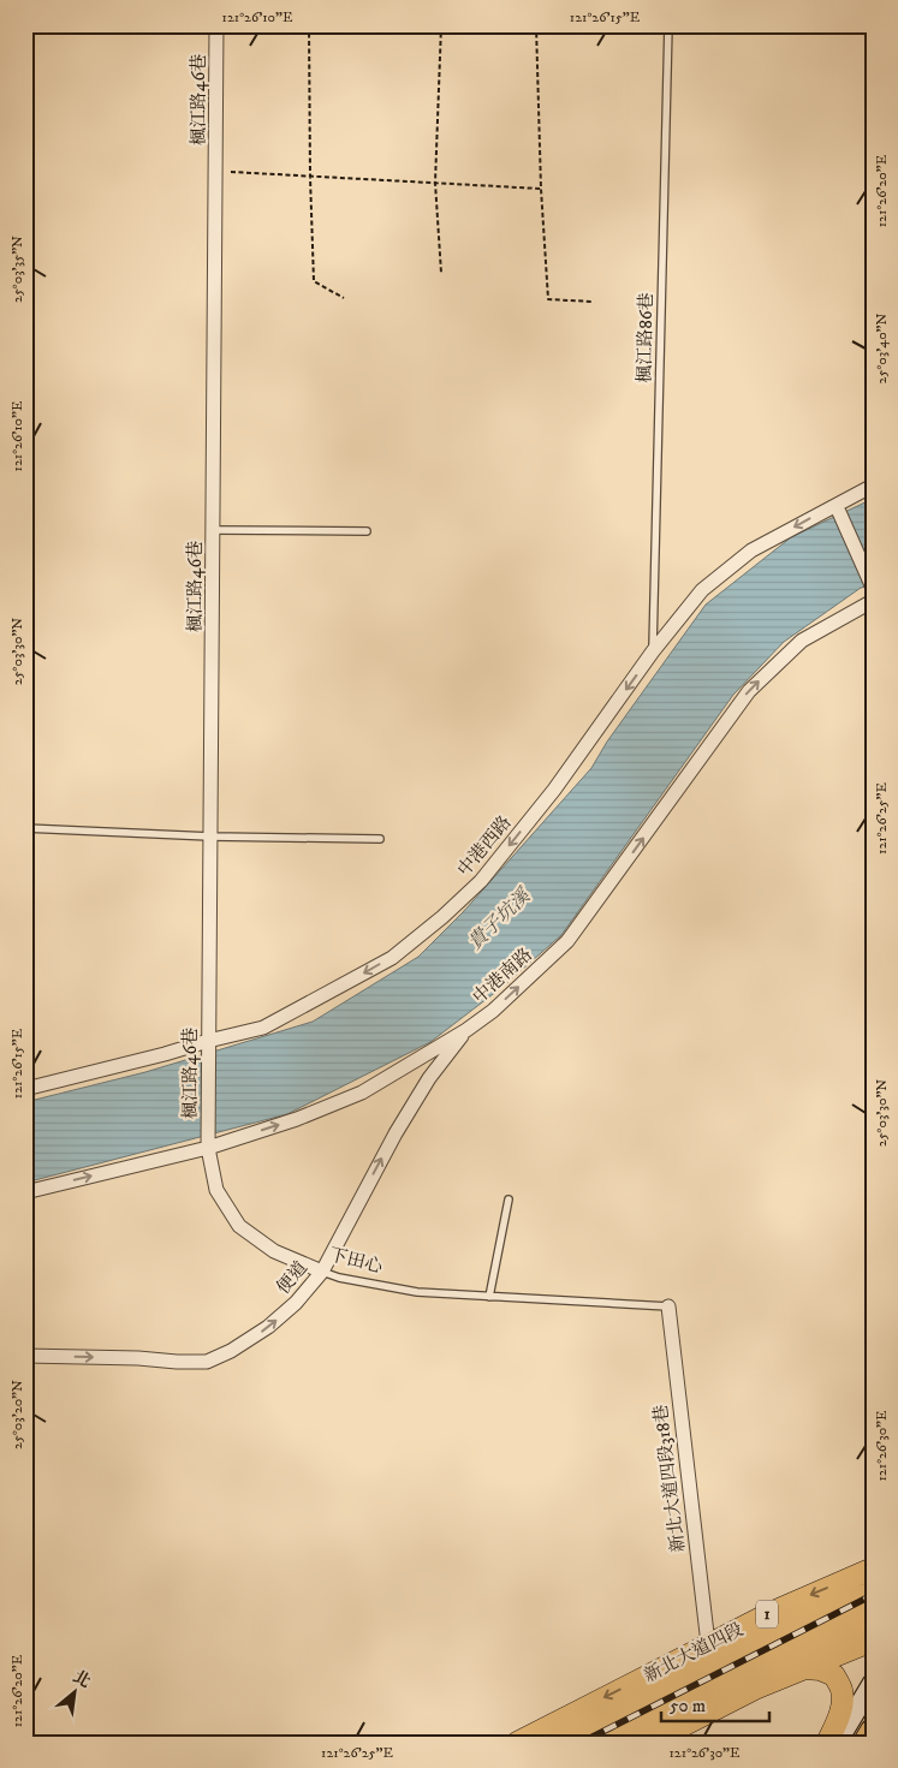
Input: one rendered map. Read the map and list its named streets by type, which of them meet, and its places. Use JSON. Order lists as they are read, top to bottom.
{
  "streets": {
    "highway": ["1"],
    "main road": ["新北大道四段"],
    "street": [
      "楓江路46巷",
      "中港西路",
      "中港南路",
      "下田心",
      "便道",
      "新北大道四段318巷"
    ],
    "lane": ["楓江路86巷"]
  },
  "crossings": [
    ["楓江路46巷", "中港西路"],
    ["楓江路46巷", "中港南路"],
    ["楓江路46巷", "下田心"],
    ["楓江路86巷", "中港西路"],
    ["中港南路", "下田心"],
    ["中港南路", "便道"],
    ["下田心", "便道"],
    ["下田心", "新北大道四段318巷"],
    ["新北大道四段318巷", "新北大道四段"]
  ],
  "one_way": ["中港西路", "中港南路", "便道"],
  "water": ["貴子坑溪"],
  "scale_bar": "50 m",
  "north": "top right",
  "coordinates": [
    "121°26'10\"E",
    "121°26'15\"E",
    "121°26'20\"E",
    "25°03'35\"N",
    "25°03'40\"N",
    "25°03'30\"N",
    "121°26'25\"E",
    "25°03'20\"N",
    "121°26'30\"E"
  ]
}
